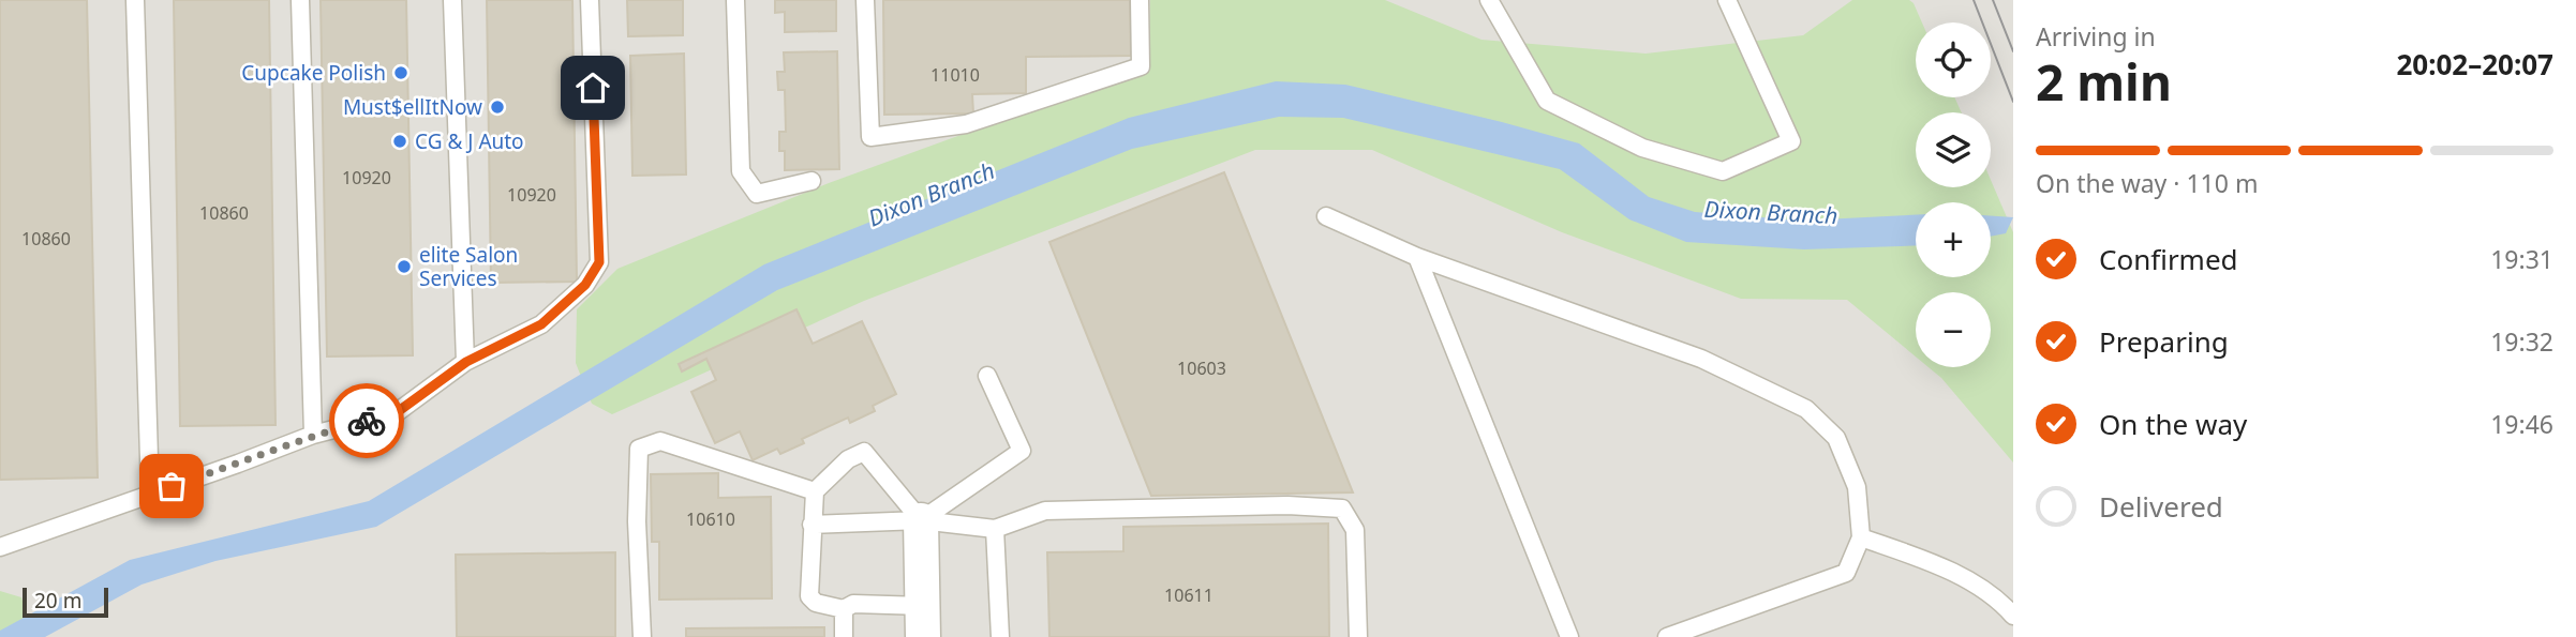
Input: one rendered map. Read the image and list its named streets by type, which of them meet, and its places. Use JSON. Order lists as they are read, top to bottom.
{
  "water": ["Dixon Branch"],
  "places": [
    "Cupcake Polish",
    "Must$ellItNow",
    "CG & J Auto",
    "elite Salon Services"
  ],
  "house_numbers": [
    "11010",
    "10920",
    "10920",
    "10860",
    "10860",
    "10603",
    "10610",
    "10611"
  ],
  "scale_bar": "20 m",
  "page": {
    "heading": ["2 min", "Arriving in", "20:02–20:07"],
    "map_buttons": ["+", "−"],
    "bar": "On the way · 110 m",
    "list": [
      ["Confirmed", "19:31"],
      ["Preparing", "19:32"],
      ["On the way", "19:46"],
      "Delivered"
    ],
    "scale": "20 m"
  }
}
